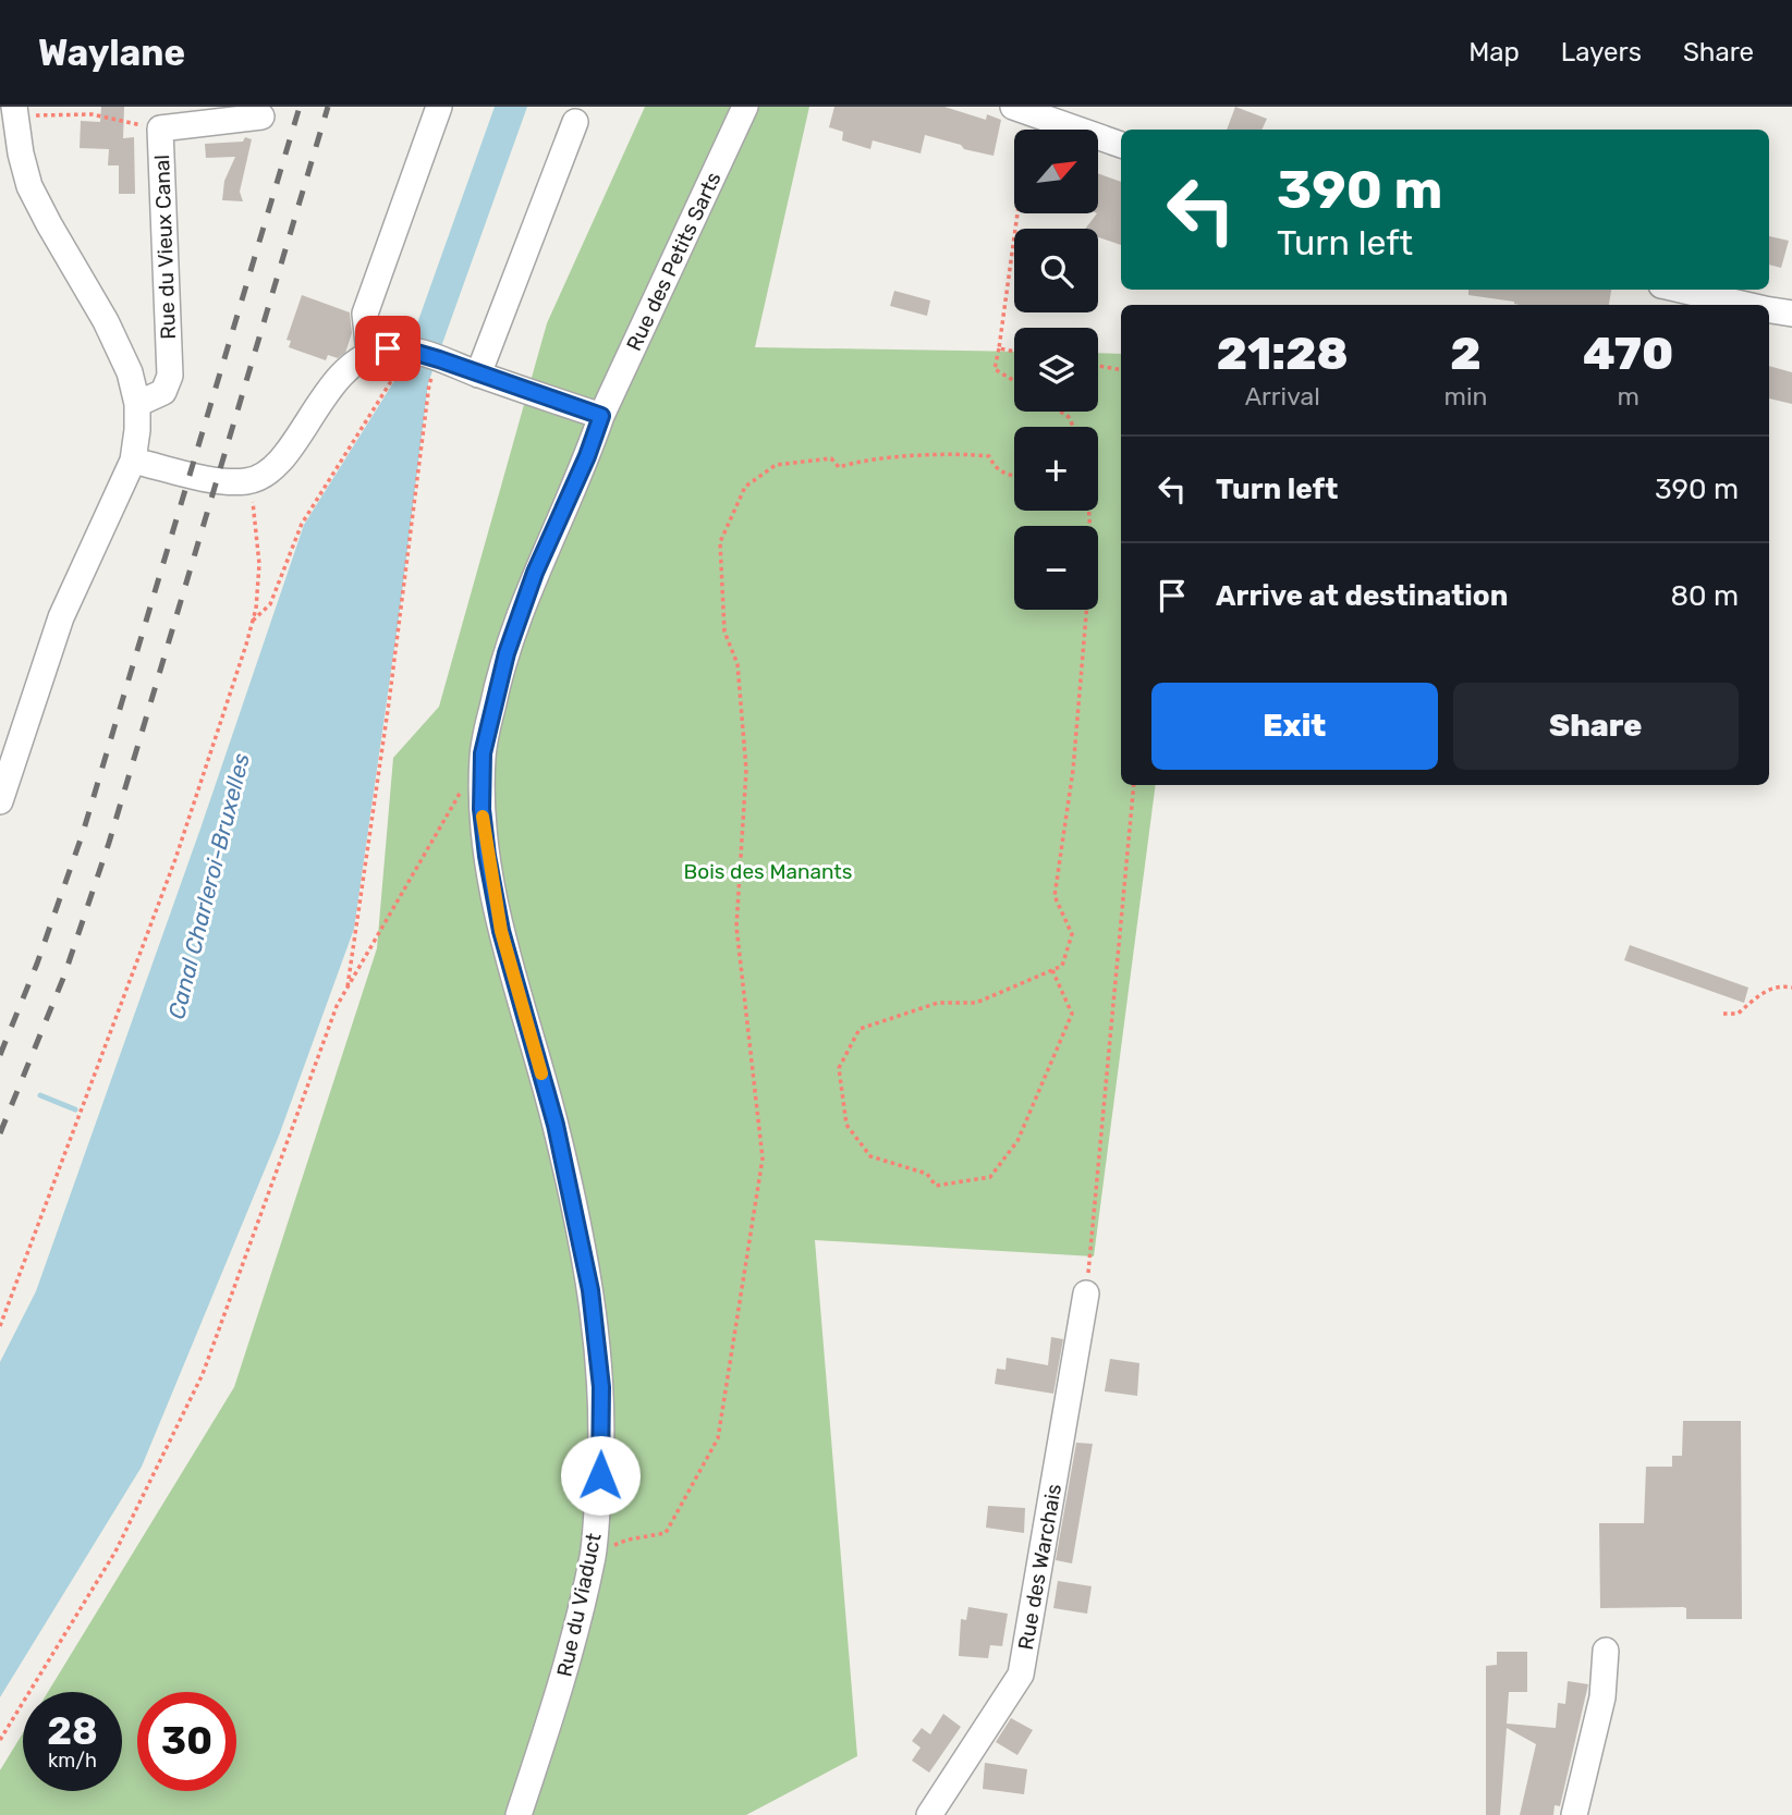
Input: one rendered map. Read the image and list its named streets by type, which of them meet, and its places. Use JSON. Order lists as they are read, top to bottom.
{
  "streets": {
    "street": [
      "Rue du Vieux Canal",
      "Rue des Petits Sarts",
      "Rue des Warchais",
      "Rue du Viaduct"
    ]
  },
  "crossings": [
    ["Rue des Petits Sarts", "Rue du Viaduct"]
  ],
  "water": ["Canal Charleroi-Bruxelles"],
  "parks": ["Bois des Manants"],
  "north": "top right",
  "page": {
    "header": "Waylane",
    "nav": ["Map", "Layers", "Share"],
    "map_buttons": ["+", "−"],
    "turn": ["390 m", "Turn left"],
    "eta": [
      "21:28",
      "Arrival",
      "2",
      "min",
      "470",
      "m"
    ],
    "list": [
      {
        "name": "Turn left",
        "value": "390 m"
      },
      {
        "name": "Arrive at destination",
        "value": "80 m"
      }
    ],
    "buttons": ["Exit", "Share"],
    "speed": "28 km/h",
    "limit": "30"
  }
}
